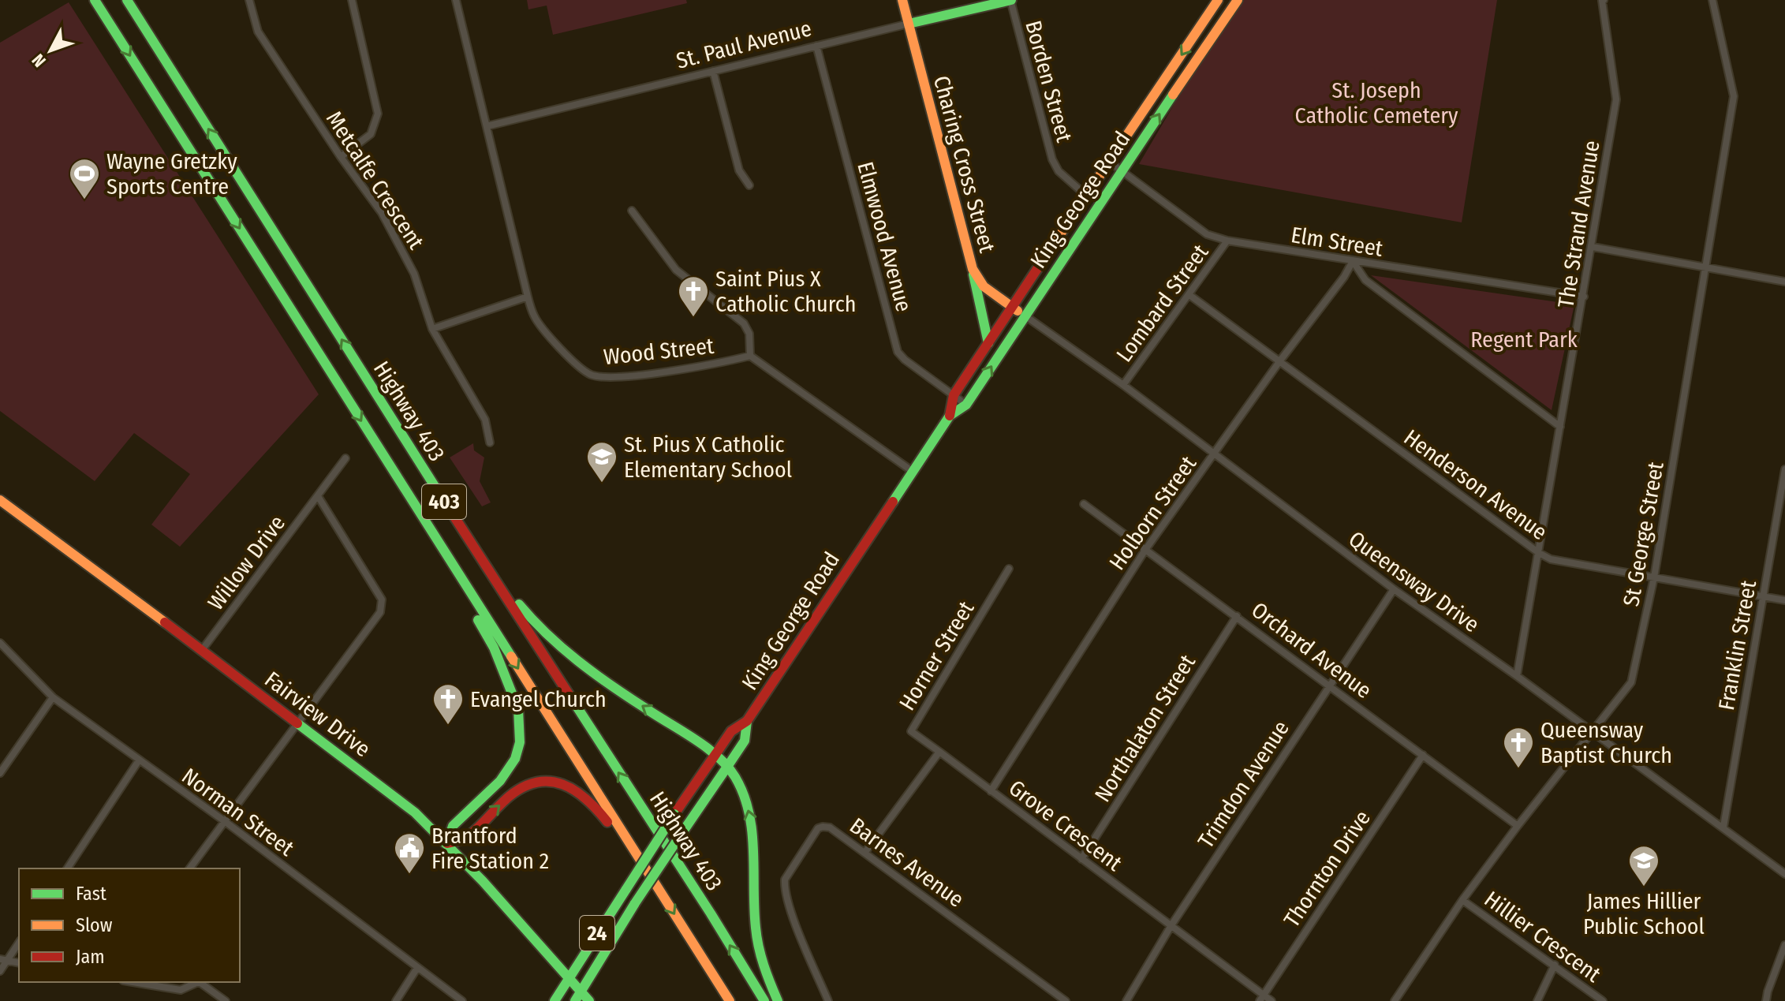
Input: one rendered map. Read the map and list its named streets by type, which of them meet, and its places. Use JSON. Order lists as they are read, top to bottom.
{
  "streets": {
    "main road": [
      "St. Paul Avenue",
      "Charing Cross Street",
      "King George Road",
      "Highway 403",
      "403",
      "Fairview Drive",
      "24"
    ],
    "street": [
      "Borden Street",
      "Metcalfe Crescent",
      "The Strand Avenue",
      "Elmwood Avenue",
      "Elm Street",
      "Lombard Street",
      "Wood Street",
      "Henderson Avenue",
      "Holborn Street",
      "St George Street",
      "Willow Drive",
      "Queensway Drive",
      "Franklin Street",
      "Orchard Avenue",
      "Horner Street",
      "Northalaton Street",
      "Trimdon Avenue",
      "Norman Street",
      "Grove Crescent",
      "Barnes Avenue",
      "Thornton Drive",
      "Hillier Crescent"
    ]
  },
  "crossings": [
    ["St. Paul Avenue", "Borden Street"],
    ["St. Paul Avenue", "Charing Cross Street"],
    ["St. Paul Avenue", "Elmwood Avenue"],
    ["St. Paul Avenue", "Wood Street"],
    ["Borden Street", "King George Road"],
    ["Charing Cross Street", "King George Road"],
    ["Charing Cross Street", "Queensway Drive"],
    ["King George Road", "Elmwood Avenue"],
    ["King George Road", "Elm Street"],
    ["King George Road", "Queensway Drive"],
    ["King George Road", "Fairview Drive"],
    ["The Strand Avenue", "Elm Street"],
    ["The Strand Avenue", "Henderson Avenue"],
    ["The Strand Avenue", "Queensway Drive"],
    ["Elm Street", "Lombard Street"],
    ["Elm Street", "Holborn Street"],
    ["Lombard Street", "Henderson Avenue"],
    ["Lombard Street", "Queensway Drive"],
    ["Henderson Avenue", "Holborn Street"],
    ["Henderson Avenue", "St George Street"],
    ["Henderson Avenue", "Franklin Street"],
    ["Holborn Street", "Queensway Drive"],
    ["Holborn Street", "Orchard Avenue"],
    ["Holborn Street", "Grove Crescent"],
    ["St George Street", "Queensway Drive"],
    ["St George Street", "Orchard Avenue"],
    ["St George Street", "Hillier Crescent"],
    ["Willow Drive", "Fairview Drive"],
    ["Queensway Drive", "Franklin Street"],
    ["Queensway Drive", "Trimdon Avenue"],
    ["Orchard Avenue", "Northalaton Street"],
    ["Orchard Avenue", "Trimdon Avenue"],
    ["Orchard Avenue", "Thornton Drive"],
    ["Horner Street", "Grove Crescent"],
    ["Northalaton Street", "Grove Crescent"],
    ["Trimdon Avenue", "Grove Crescent"],
    ["Grove Crescent", "Thornton Drive"]
  ],
  "parks": ["St. Joseph Catholic Cemetery", "Regent Park"],
  "places": {
    "sports": ["Wayne Gretzky Sports Centre"],
    "church": ["Saint Pius X Catholic Church", "Evangel Church", "Queensway Baptist Church"],
    "school or university": ["St. Pius X Catholic Elementary School", "James Hillier Public School"],
    "public building": ["Brantford Fire Station 2"]
  },
  "legend": ["Fast", "Slow", "Jam"],
  "north": "bottom left"
}
